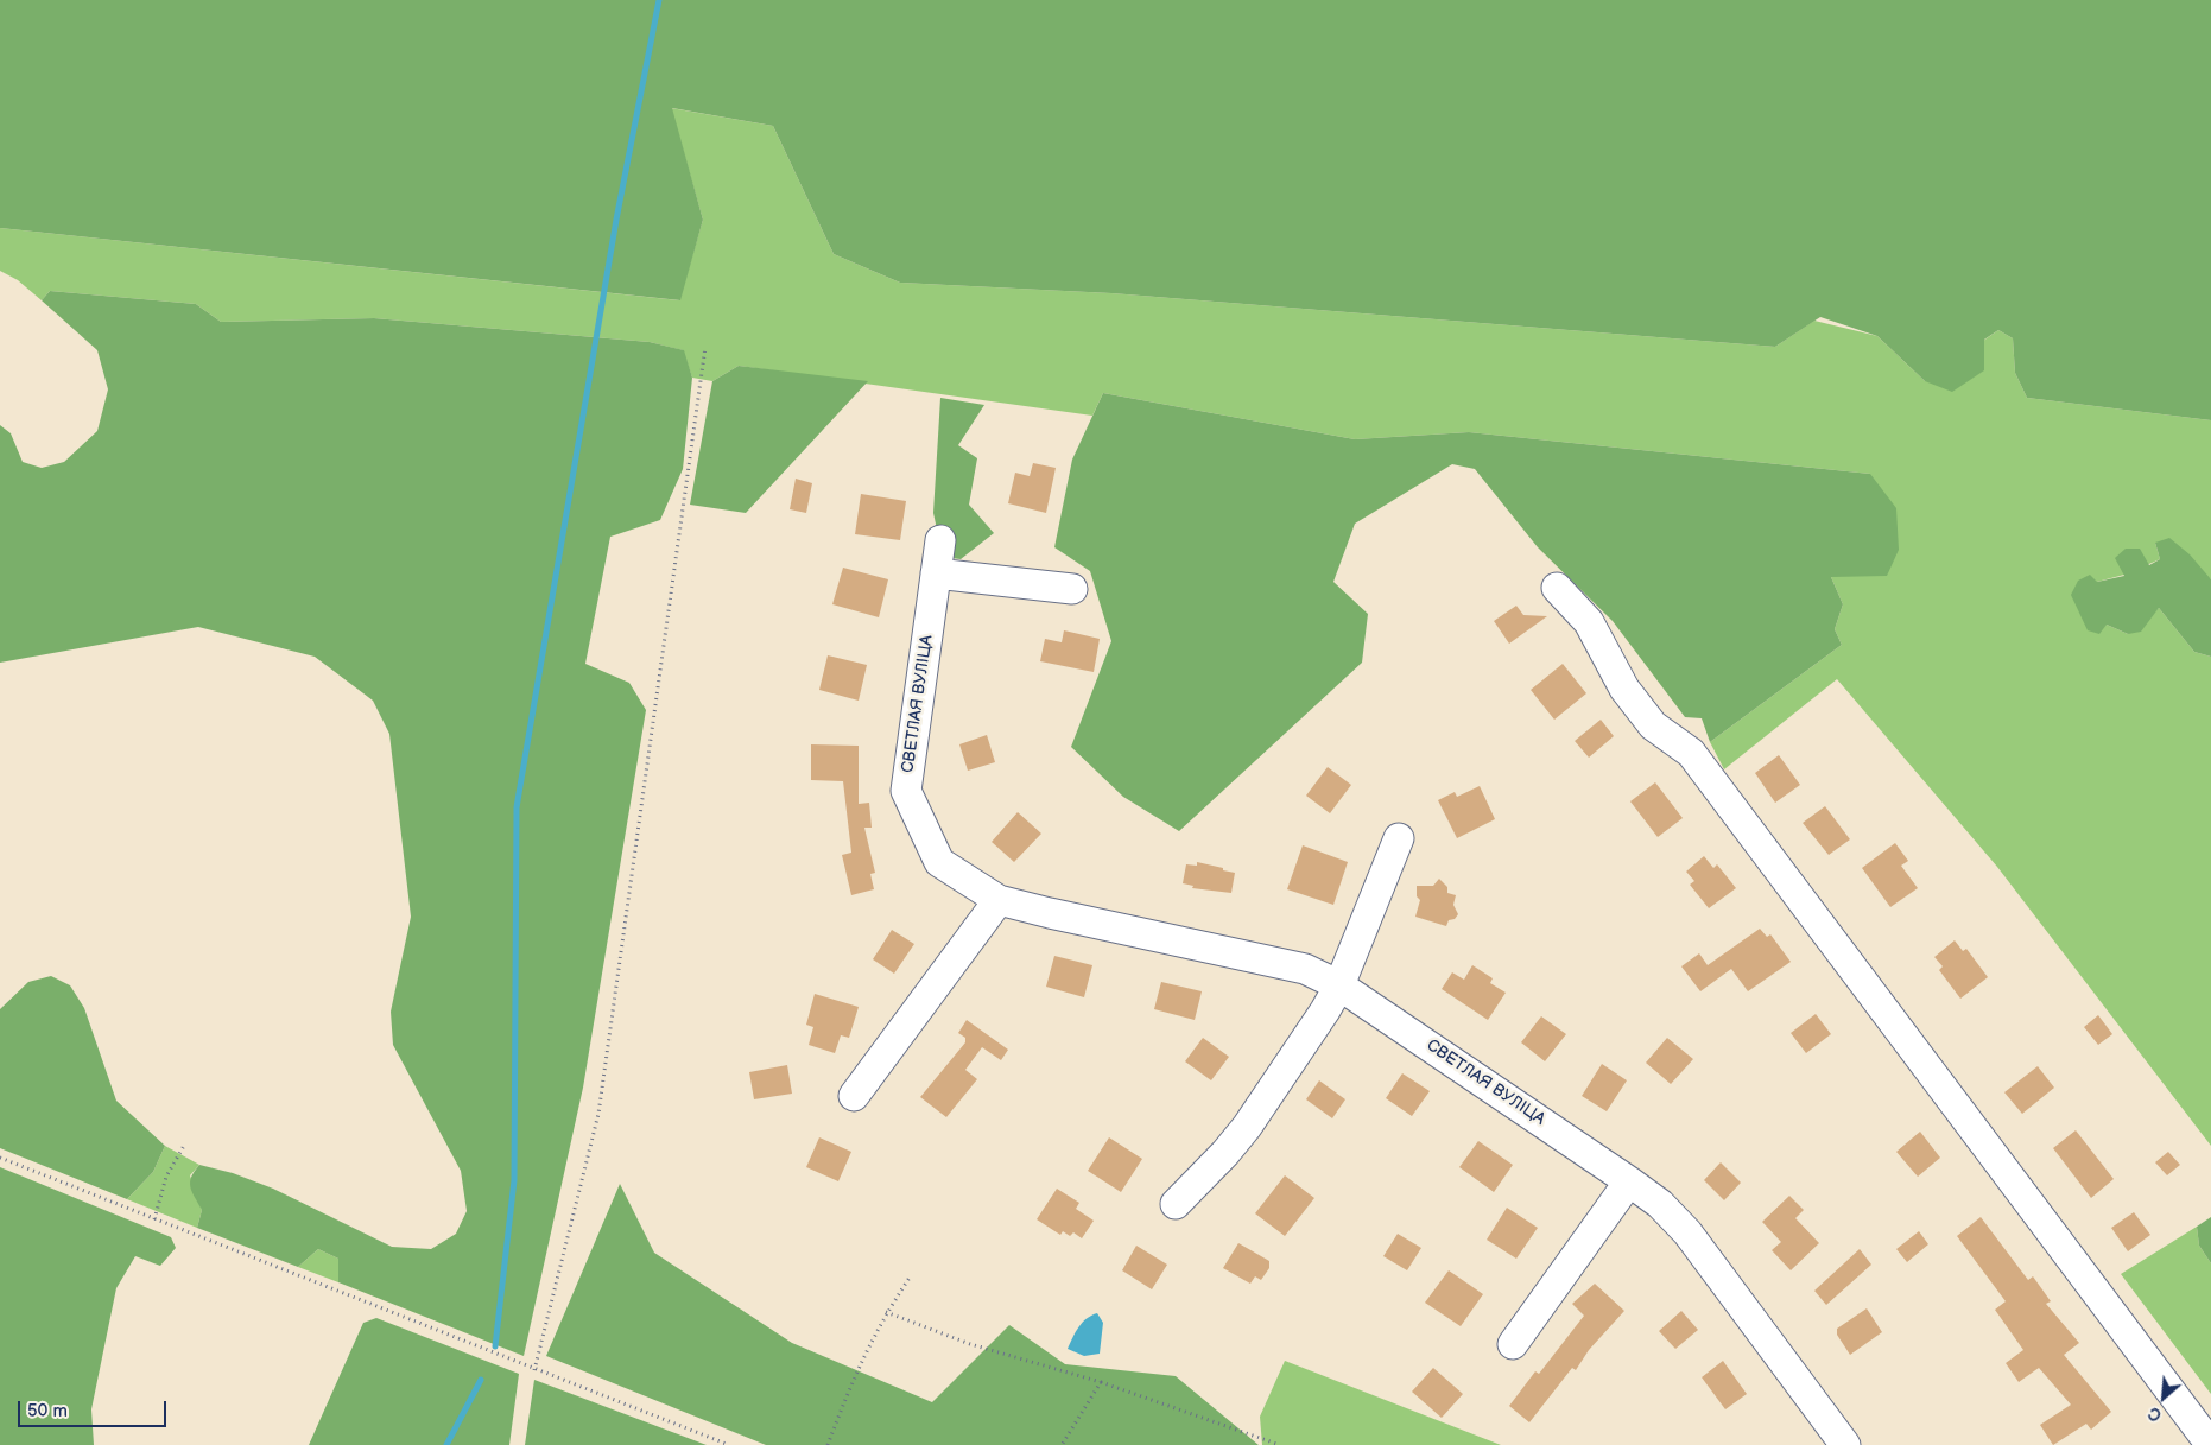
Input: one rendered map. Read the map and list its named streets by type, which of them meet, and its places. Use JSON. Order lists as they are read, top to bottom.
{
  "streets": {
    "street": ["СВЕТЛАЯ ВУЛІЦА"]
  },
  "scale_bar": "50 m",
  "north": "bottom left"
}
